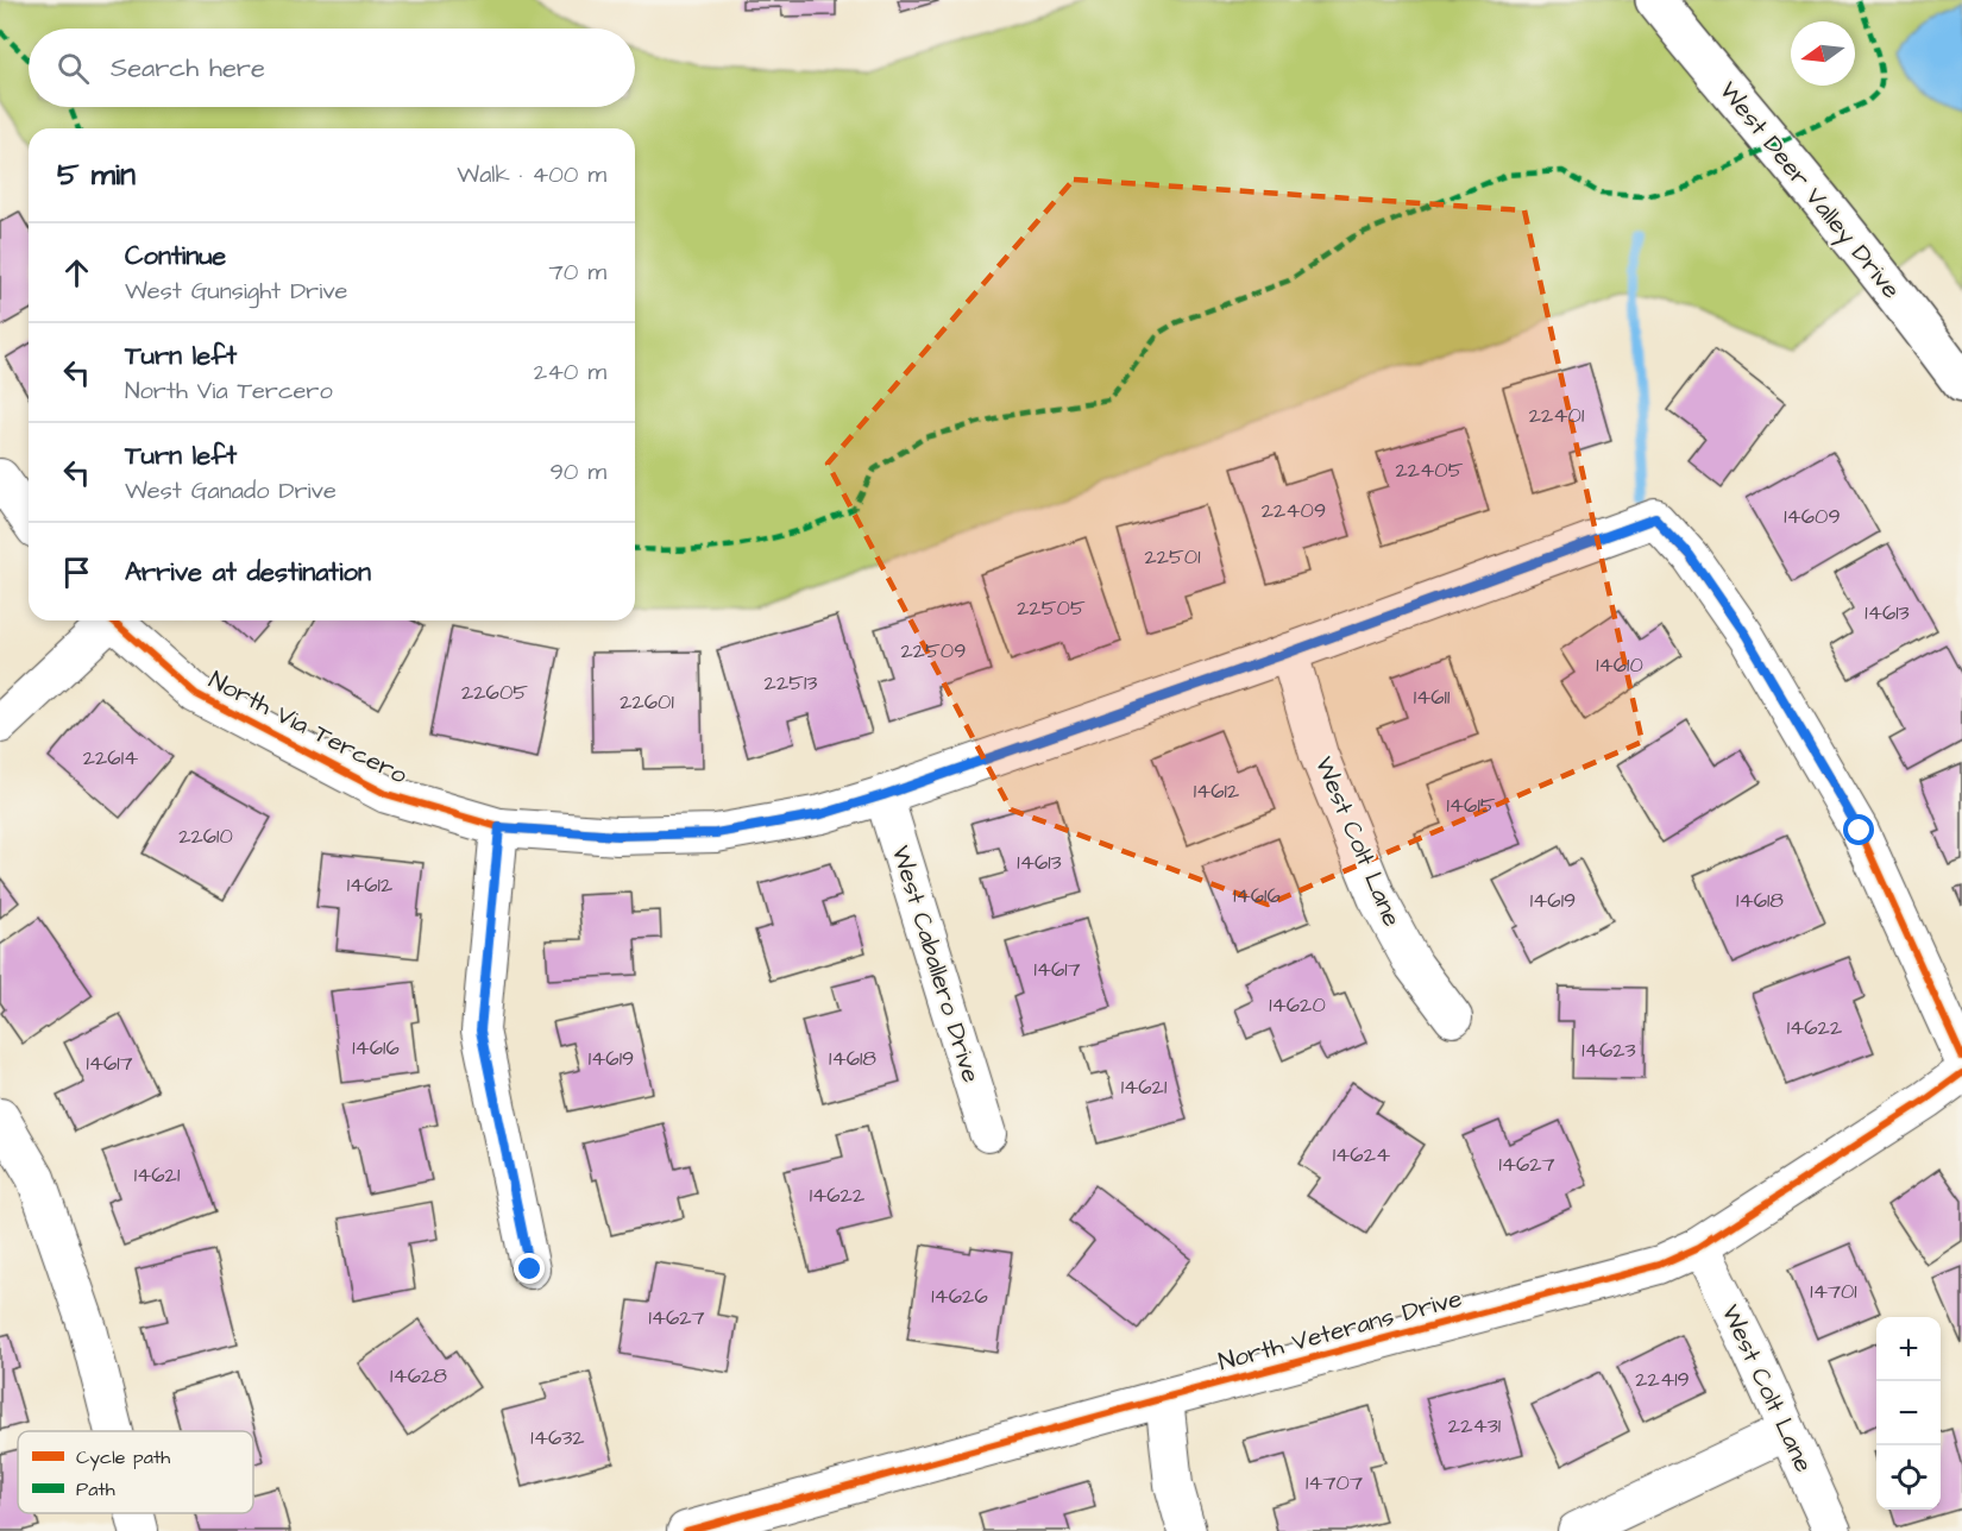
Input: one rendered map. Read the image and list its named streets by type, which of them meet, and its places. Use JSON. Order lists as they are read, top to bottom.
{
  "streets": {
    "street": [
      "West Deer Valley Drive",
      "North Via Tercero",
      "West Colt Lane",
      "West Caballero Drive",
      "North Veterans Drive"
    ]
  },
  "crossings": [
    ["North Via Tercero", "West Colt Lane"],
    ["North Via Tercero", "West Caballero Drive"],
    ["West Colt Lane", "North Veterans Drive"]
  ],
  "house_numbers": [
    "22401",
    "22405",
    "22409",
    "14609",
    "22501",
    "22505",
    "14613",
    "22509",
    "14610",
    "22513",
    "22605",
    "14611",
    "22601",
    "22614",
    "14612",
    "14615",
    "22610",
    "14613",
    "14612",
    "14616",
    "14619",
    "14618",
    "14617",
    "14620",
    "14622",
    "14616",
    "14623",
    "14619",
    "14618",
    "14617",
    "14621",
    "14624",
    "14627",
    "14621",
    "14622",
    "14701",
    "14626",
    "14627",
    "14628",
    "22419",
    "22431",
    "14632",
    "14707"
  ],
  "legend": ["Cycle path", "Path"],
  "north": "left",
  "page": {
    "search": "Search here",
    "heading": ["5 min", "Walk · 400 m"],
    "list": [
      ["Continue", "West Gunsight Drive", "70 m"],
      ["Turn left", "North Via Tercero", "240 m"],
      ["Turn left", "West Ganado Drive", "90 m"],
      "Arrive at destination"
    ],
    "map_buttons": ["+", "−"]
  }
}
